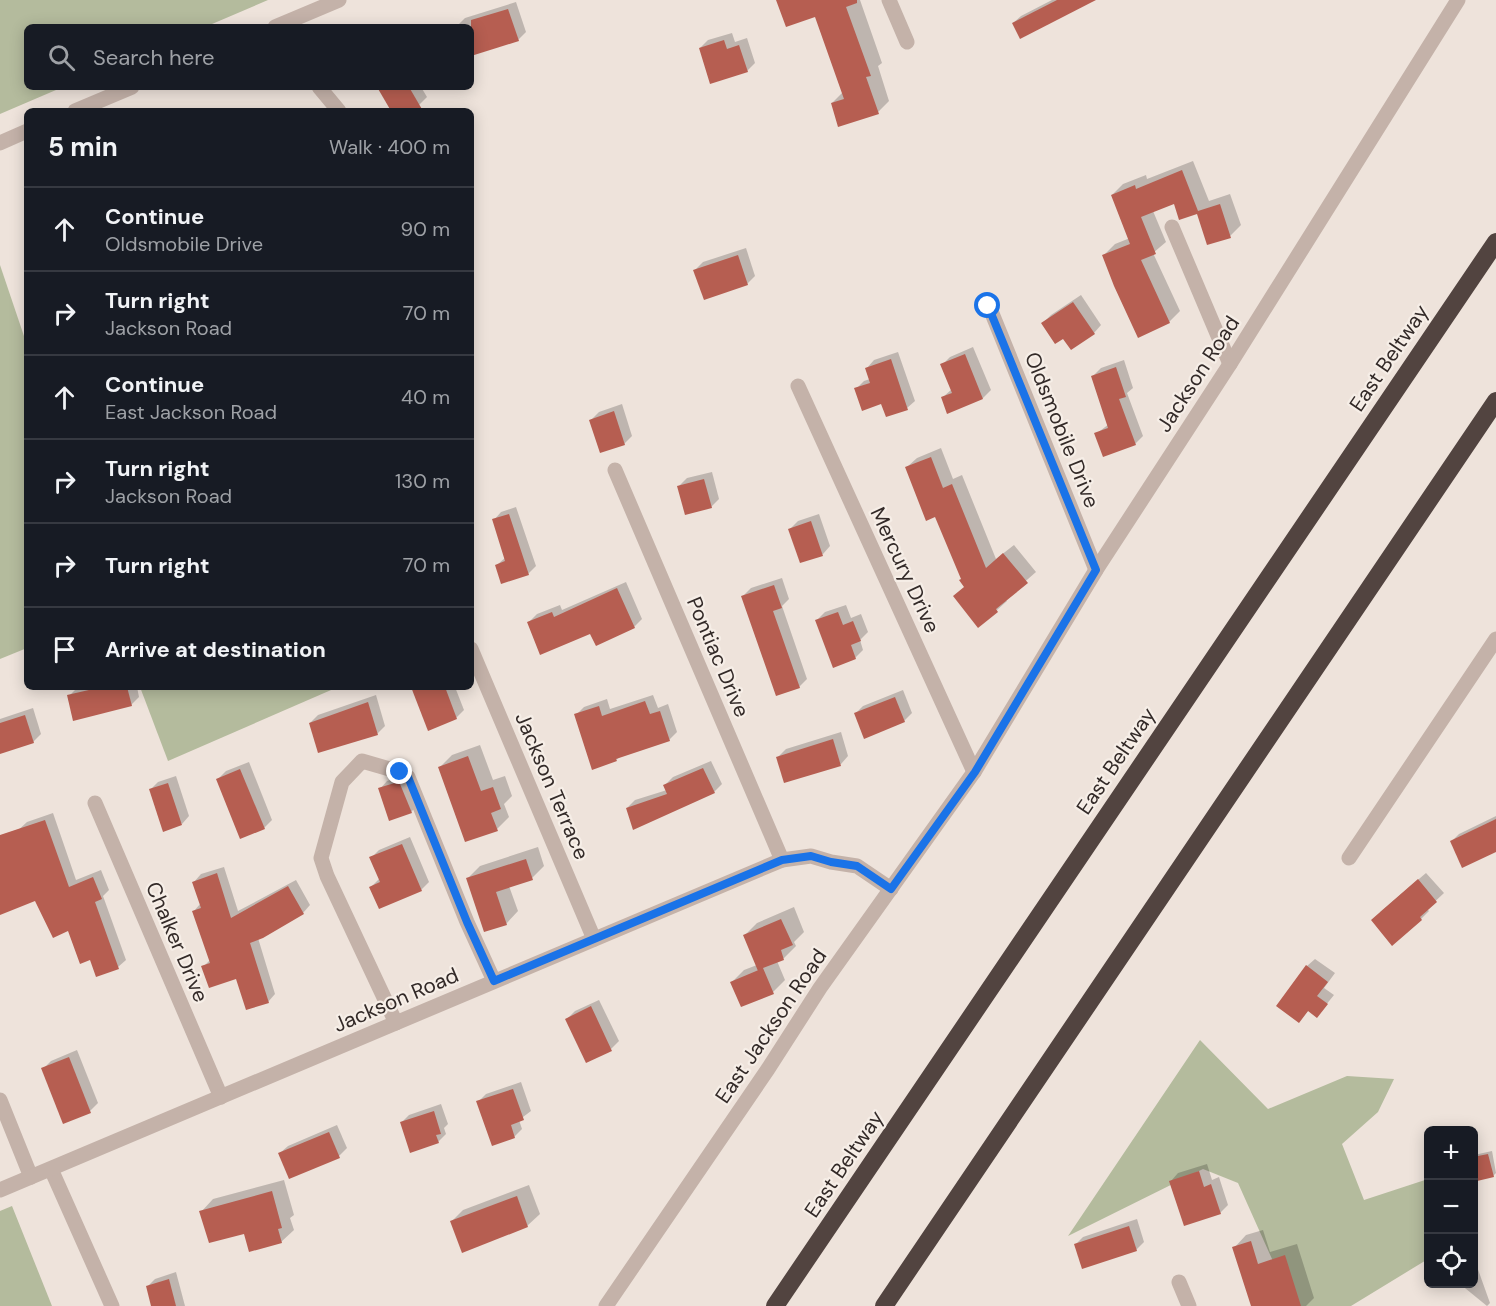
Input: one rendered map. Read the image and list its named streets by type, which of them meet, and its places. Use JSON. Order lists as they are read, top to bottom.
{
  "streets": {
    "highway": ["East Beltway"],
    "street": [
      "Jackson Road",
      "Oldsmobile Drive",
      "Mercury Drive",
      "Pontiac Drive",
      "Jackson Terrace",
      "Chalker Drive",
      "East Jackson Road"
    ]
  },
  "crossings": [
    ["Jackson Road", "Oldsmobile Drive"],
    ["Jackson Road", "Mercury Drive"],
    ["Jackson Road", "Pontiac Drive"],
    ["Jackson Road", "Jackson Terrace"],
    ["Jackson Road", "Chalker Drive"],
    ["Jackson Road", "East Jackson Road"],
    ["Mercury Drive", "East Jackson Road"]
  ],
  "page": {
    "search": "Search here",
    "heading": ["5 min", "Walk · 400 m"],
    "list": [
      ["Continue", "Oldsmobile Drive", "90 m"],
      ["Turn right", "Jackson Road", "70 m"],
      ["Continue", "East Jackson Road", "40 m"],
      ["Turn right", "Jackson Road", "130 m"],
      ["Turn right", "70 m"],
      "Arrive at destination"
    ],
    "map_buttons": ["+", "−"]
  }
}
